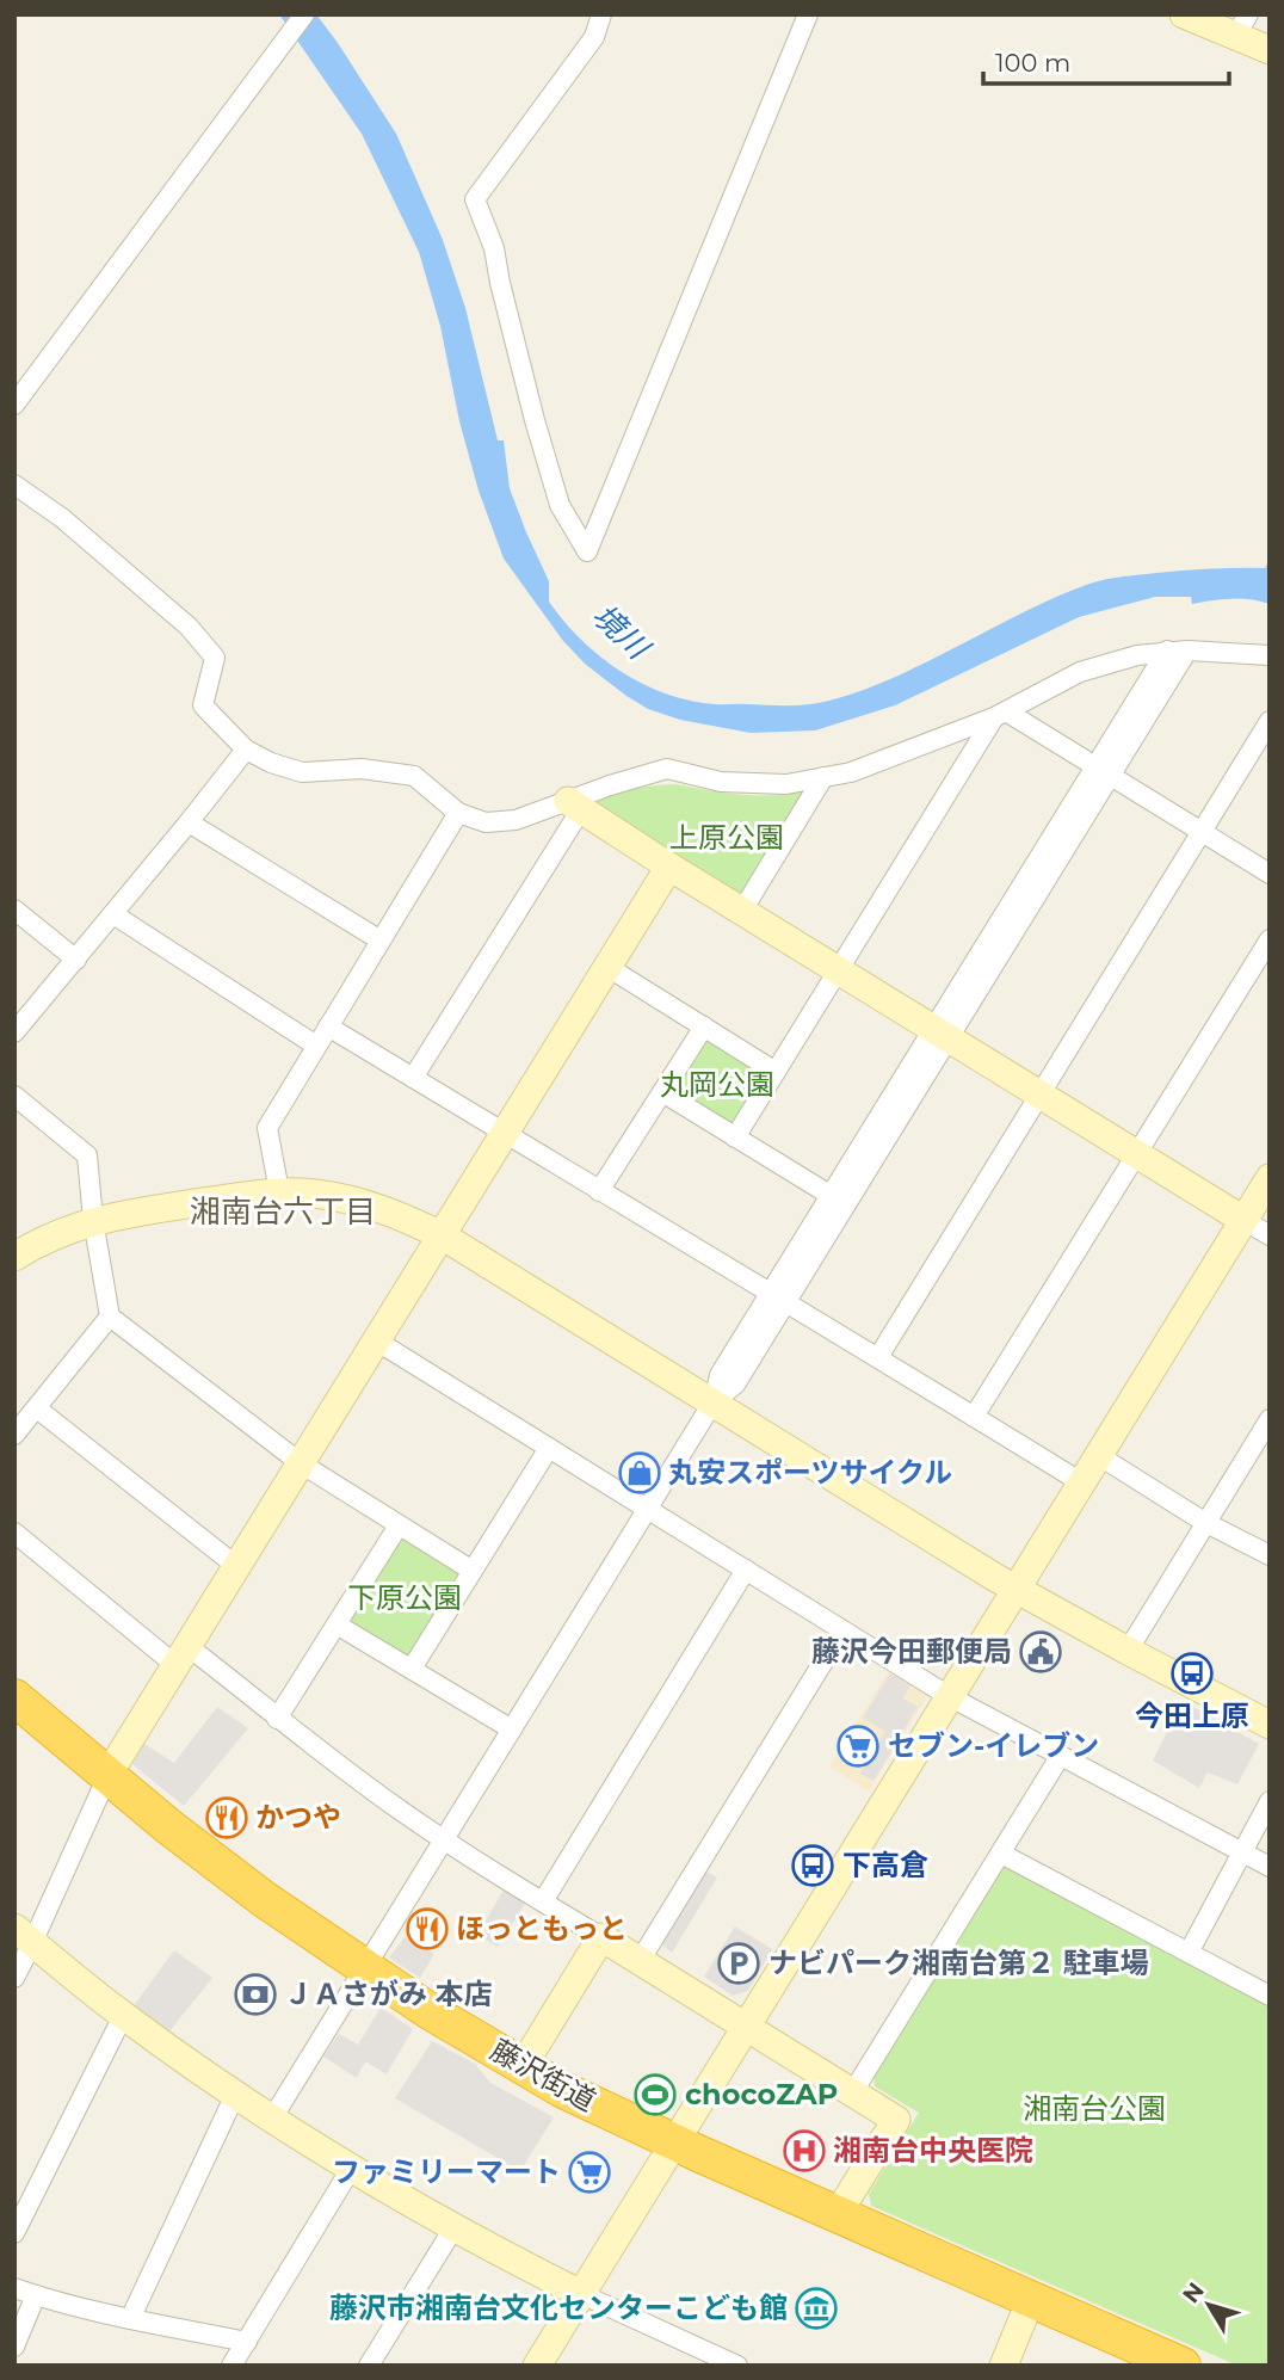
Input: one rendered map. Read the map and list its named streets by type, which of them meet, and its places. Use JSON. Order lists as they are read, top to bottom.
{
  "streets": {
    "highway": ["藤沢街道"]
  },
  "districts": ["湘南台六丁目"],
  "water": ["境川"],
  "parks": [
    "上原公園",
    "丸岡公園",
    "下原公園",
    "湘南台公園"
  ],
  "places": {
    "shop": ["丸安スポーツサイクル"],
    "public building": ["藤沢今田郵便局"],
    "bus stop": ["今田上原", "下高倉"],
    "supermarket": ["セブン-イレブン", "ファミリーマート"],
    "restaurant": ["かつや", "ほっともっと"],
    "parking": ["ナビパーク湘南台第２ 駐車場"],
    "bank": ["ＪＡさがみ 本店"],
    "sports": ["chocoZAP"],
    "hospital": ["湘南台中央医院"],
    "museum": ["藤沢市湘南台文化センターこども館"]
  },
  "scale_bar": "100 m",
  "north": "top left"
}
